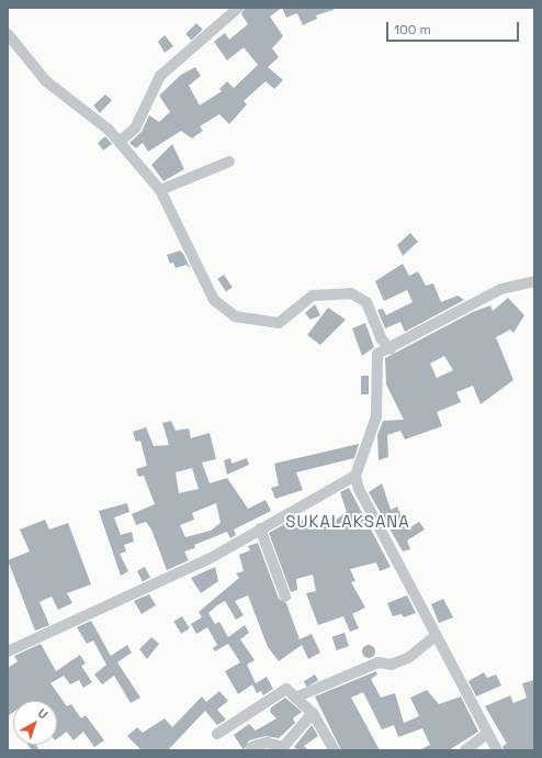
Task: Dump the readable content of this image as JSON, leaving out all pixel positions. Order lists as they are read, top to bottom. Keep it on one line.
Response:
{"districts":["SUKALAKSANA"],"scale_bar":"100 m","north":"top right"}
